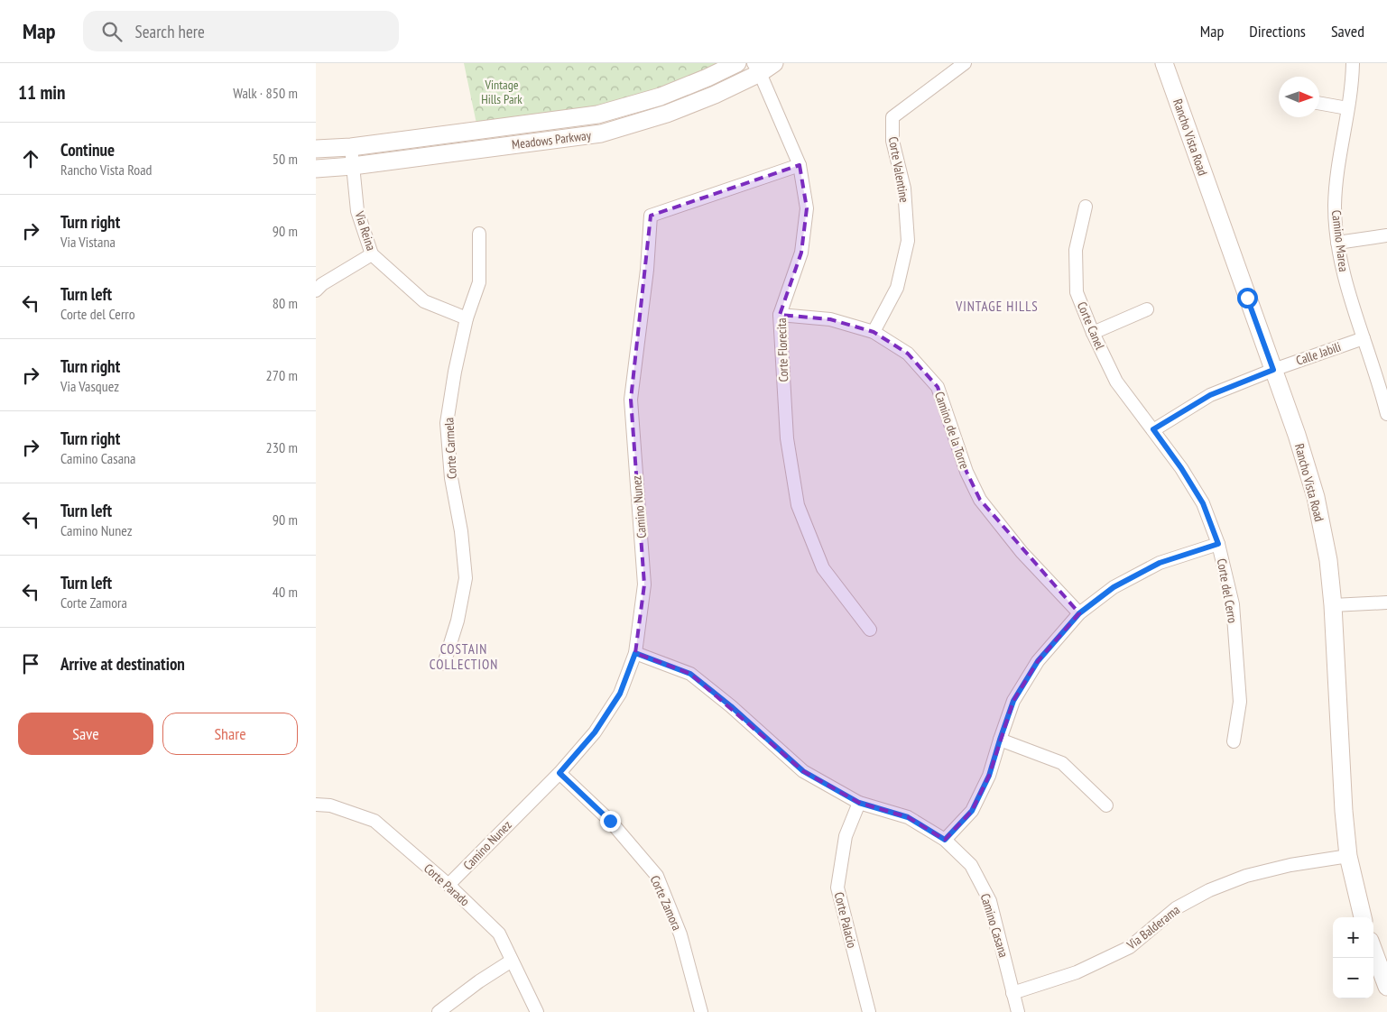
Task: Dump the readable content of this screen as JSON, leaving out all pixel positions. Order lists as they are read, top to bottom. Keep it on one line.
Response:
{"streets":{"main road":["Rancho Vista Road","Meadows Parkway"],"street":["Corte Valentine","Via Reina","Camino Marea","Corte Canel","Corte Florecita","Calle Jabili","Camino de la Torre","Corte Carmela","Camino Nunez","Corte del Cerro","Corte Parado","Corte Zamora","Corte Palacio","Camino Casana","Via Balderama"]},"crossings":[["Rancho Vista Road","Calle Jabili"],["Rancho Vista Road","Via Balderama"],["Meadows Parkway","Via Reina"],["Meadows Parkway","Corte Florecita"],["Corte Valentine","Camino de la Torre"],["Via Reina","Corte Carmela"],["Camino Marea","Calle Jabili"],["Corte Canel","Calle Jabili"],["Corte Canel","Corte del Cerro"],["Corte Florecita","Camino de la Torre"],["Corte Florecita","Camino Nunez"],["Calle Jabili","Corte del Cerro"],["Camino Nunez","Corte Parado"],["Camino Nunez","Corte Zamora"],["Camino Nunez","Camino Casana"],["Corte Palacio","Camino Casana"],["Camino Casana","Via Balderama"]],"districts":["VINTAGE HILLS","COSTAIN COLLECTION"],"parks":["Vintage Hills Park"],"north":"right","page":{"header":"Map","search":"Search here","nav":["Map","Directions","Saved"],"heading":["11 min","Walk · 850 m"],"list":[["Continue","Rancho Vista Road","50 m"],["Turn right","Via Vistana","90 m"],["Turn left","Corte del Cerro","80 m"],["Turn right","Via Vasquez","270 m"],["Turn right","Camino Casana","230 m"],["Turn left","Camino Nunez","90 m"],["Turn left","Corte Zamora","40 m"],"Arrive at destination"],"buttons":["Save","Share"],"map_buttons":["+","−"]}}
